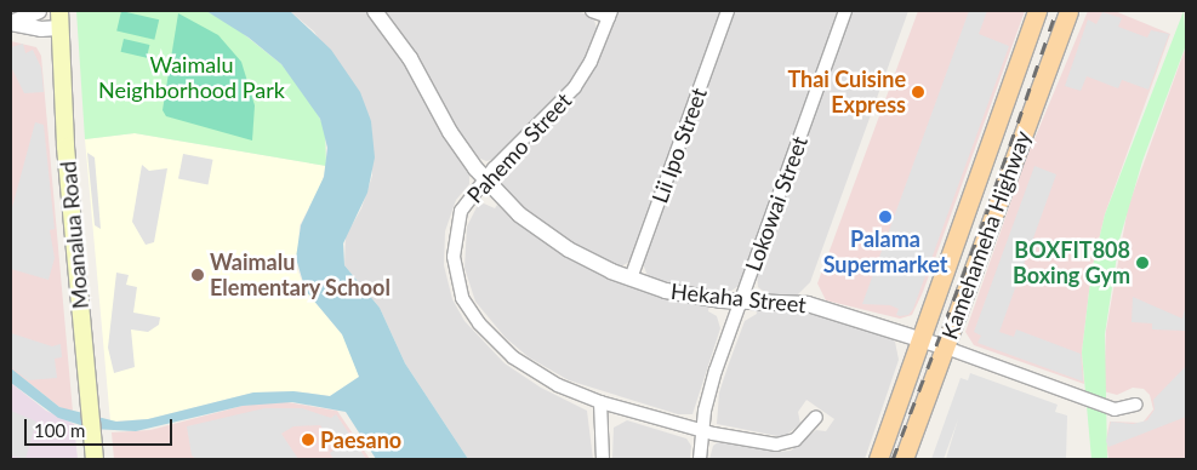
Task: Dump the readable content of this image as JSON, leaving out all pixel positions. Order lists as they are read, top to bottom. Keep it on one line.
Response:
{"streets":{"main road":["Moanalua Road","Kamehameha Highway"],"street":["Lii Ipo Street","Pahemo Street","Lokowai Street","Hekaha Street"]},"crossings":[["Lii Ipo Street","Hekaha Street"],["Pahemo Street","Lokowai Street"],["Pahemo Street","Hekaha Street"],["Lokowai Street","Hekaha Street"],["Kamehameha Highway","Hekaha Street"]],"parks":["Waimalu Neighborhood Park"],"places":["Thai Cuisine Express","Palama Supermarket","BOXFIT808 Boxing Gym","Waimalu Elementary School","Paesano"],"scale_bar":"100 m"}
